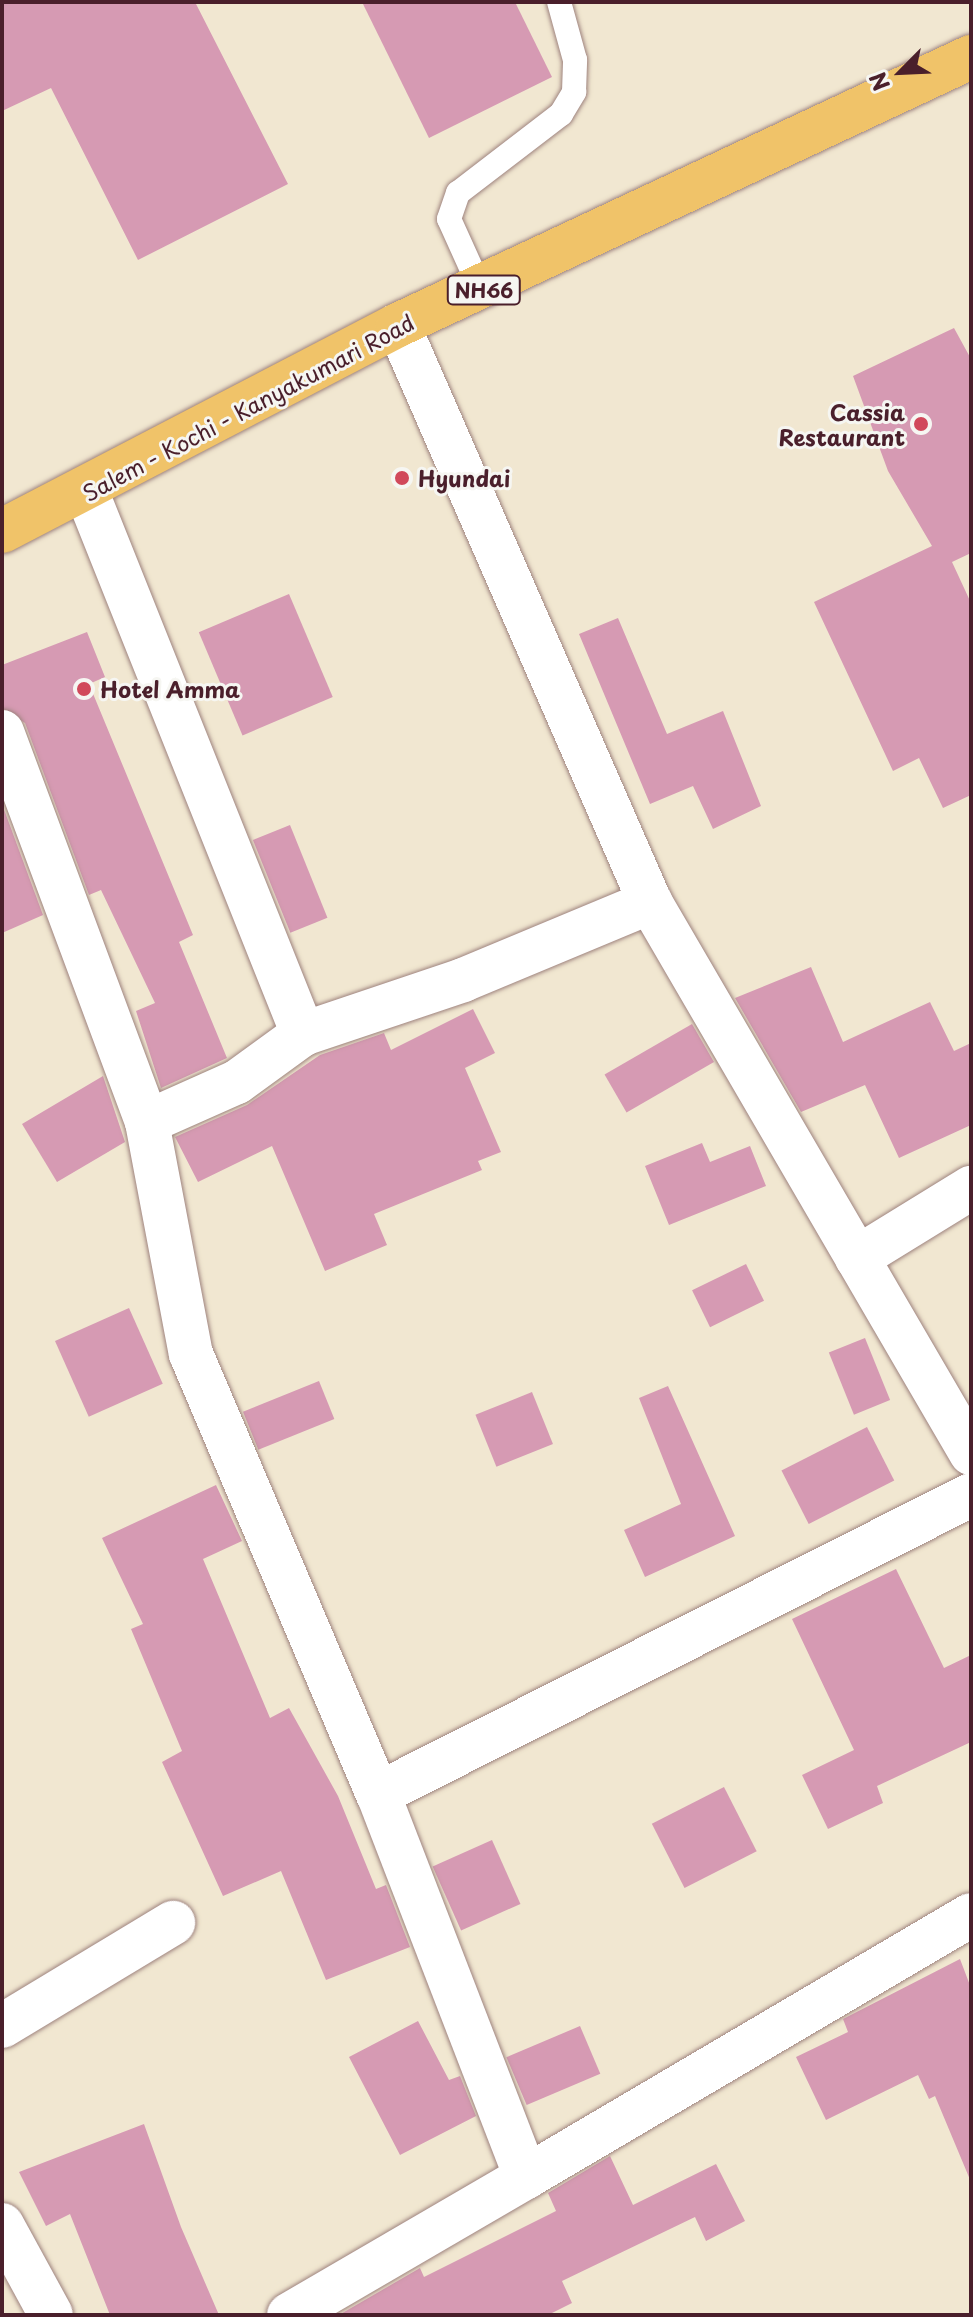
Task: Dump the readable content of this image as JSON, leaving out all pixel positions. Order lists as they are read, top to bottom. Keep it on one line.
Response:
{"streets":{"highway":["NH66","Salem - Kochi - Kanyakumari Road"]},"places":["Cassia Restaurant","Hyundai","Hotel Amma"],"north":"bottom left"}
